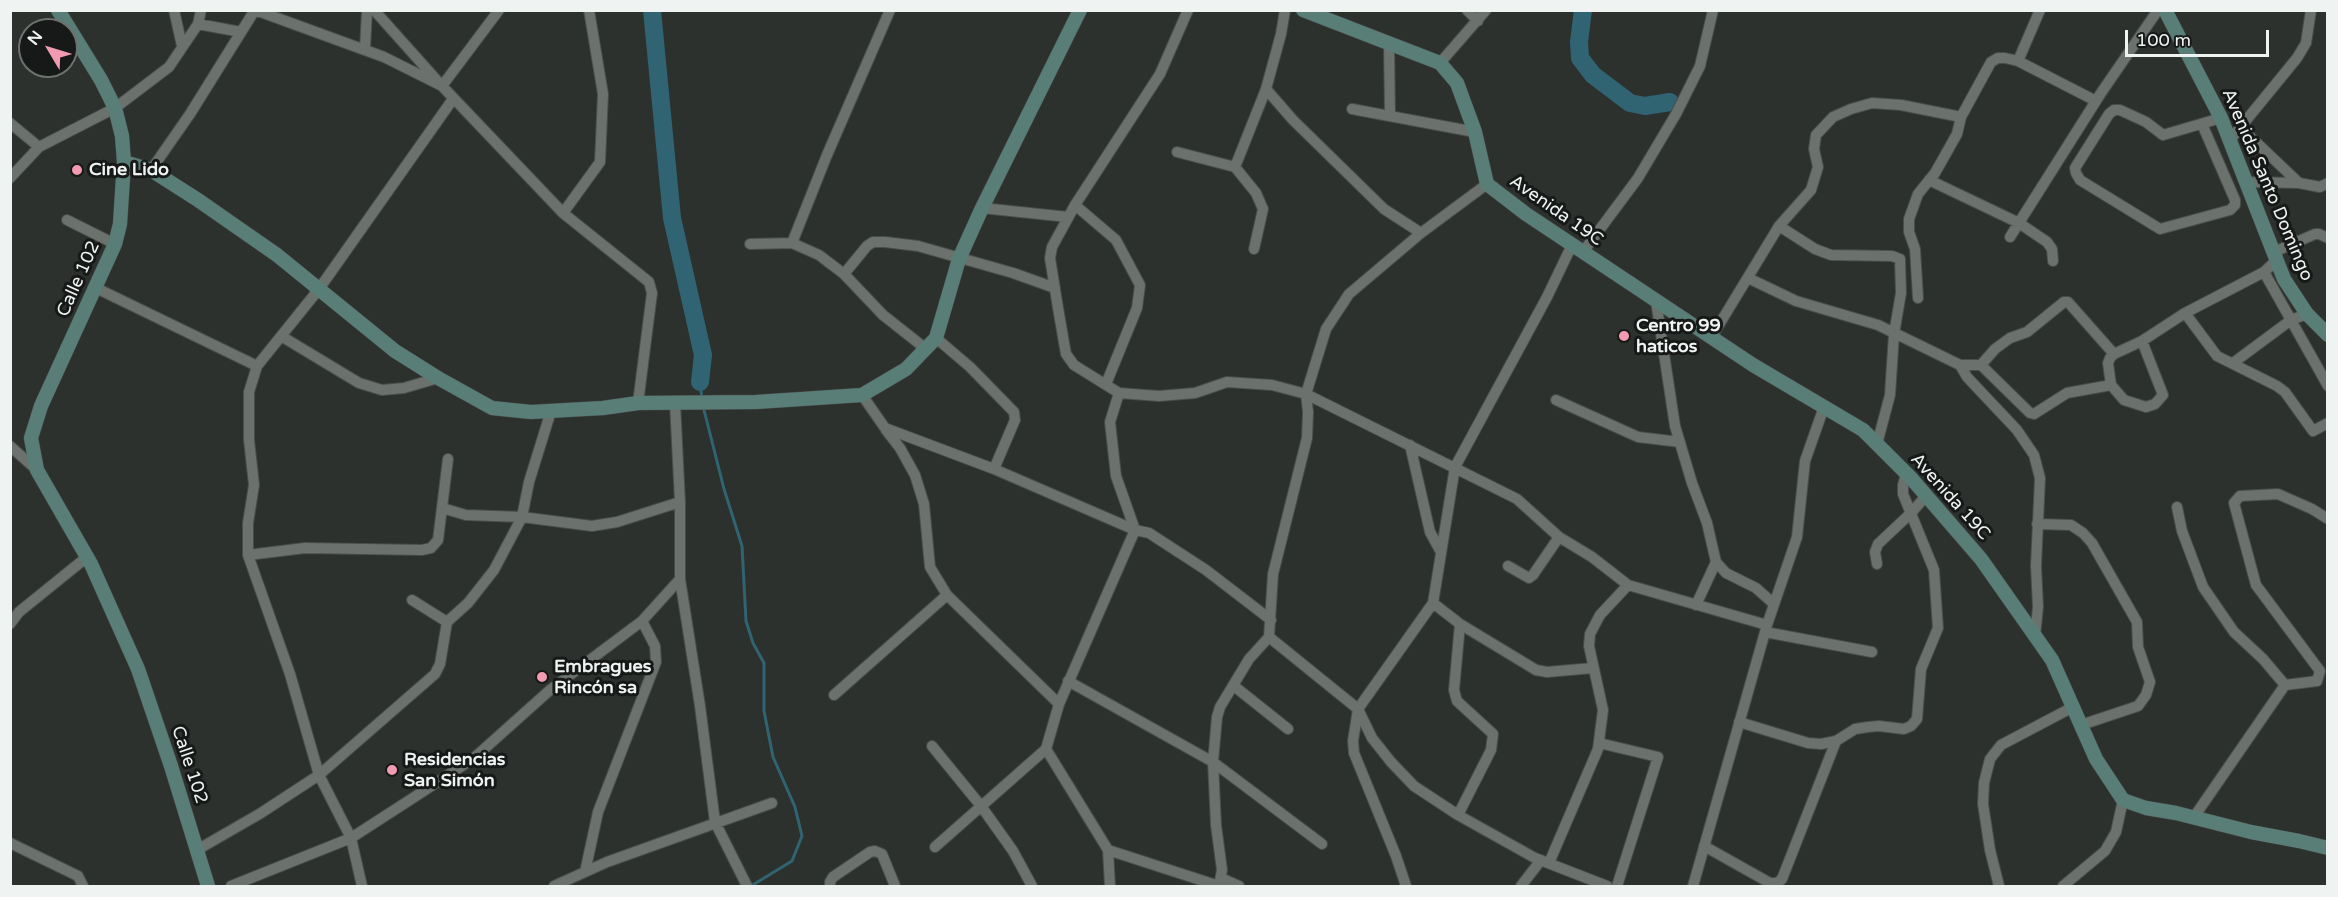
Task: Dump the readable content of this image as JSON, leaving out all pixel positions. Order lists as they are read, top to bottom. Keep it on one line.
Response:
{"streets":{"street":["Avenida Santo Domingo","Avenida 19C","Calle 102"]},"places":["Cine Lido","Centro 99 haticos","Embragues Rincón sa","Residencias San Simón"],"scale_bar":"100 m","north":"top left"}
